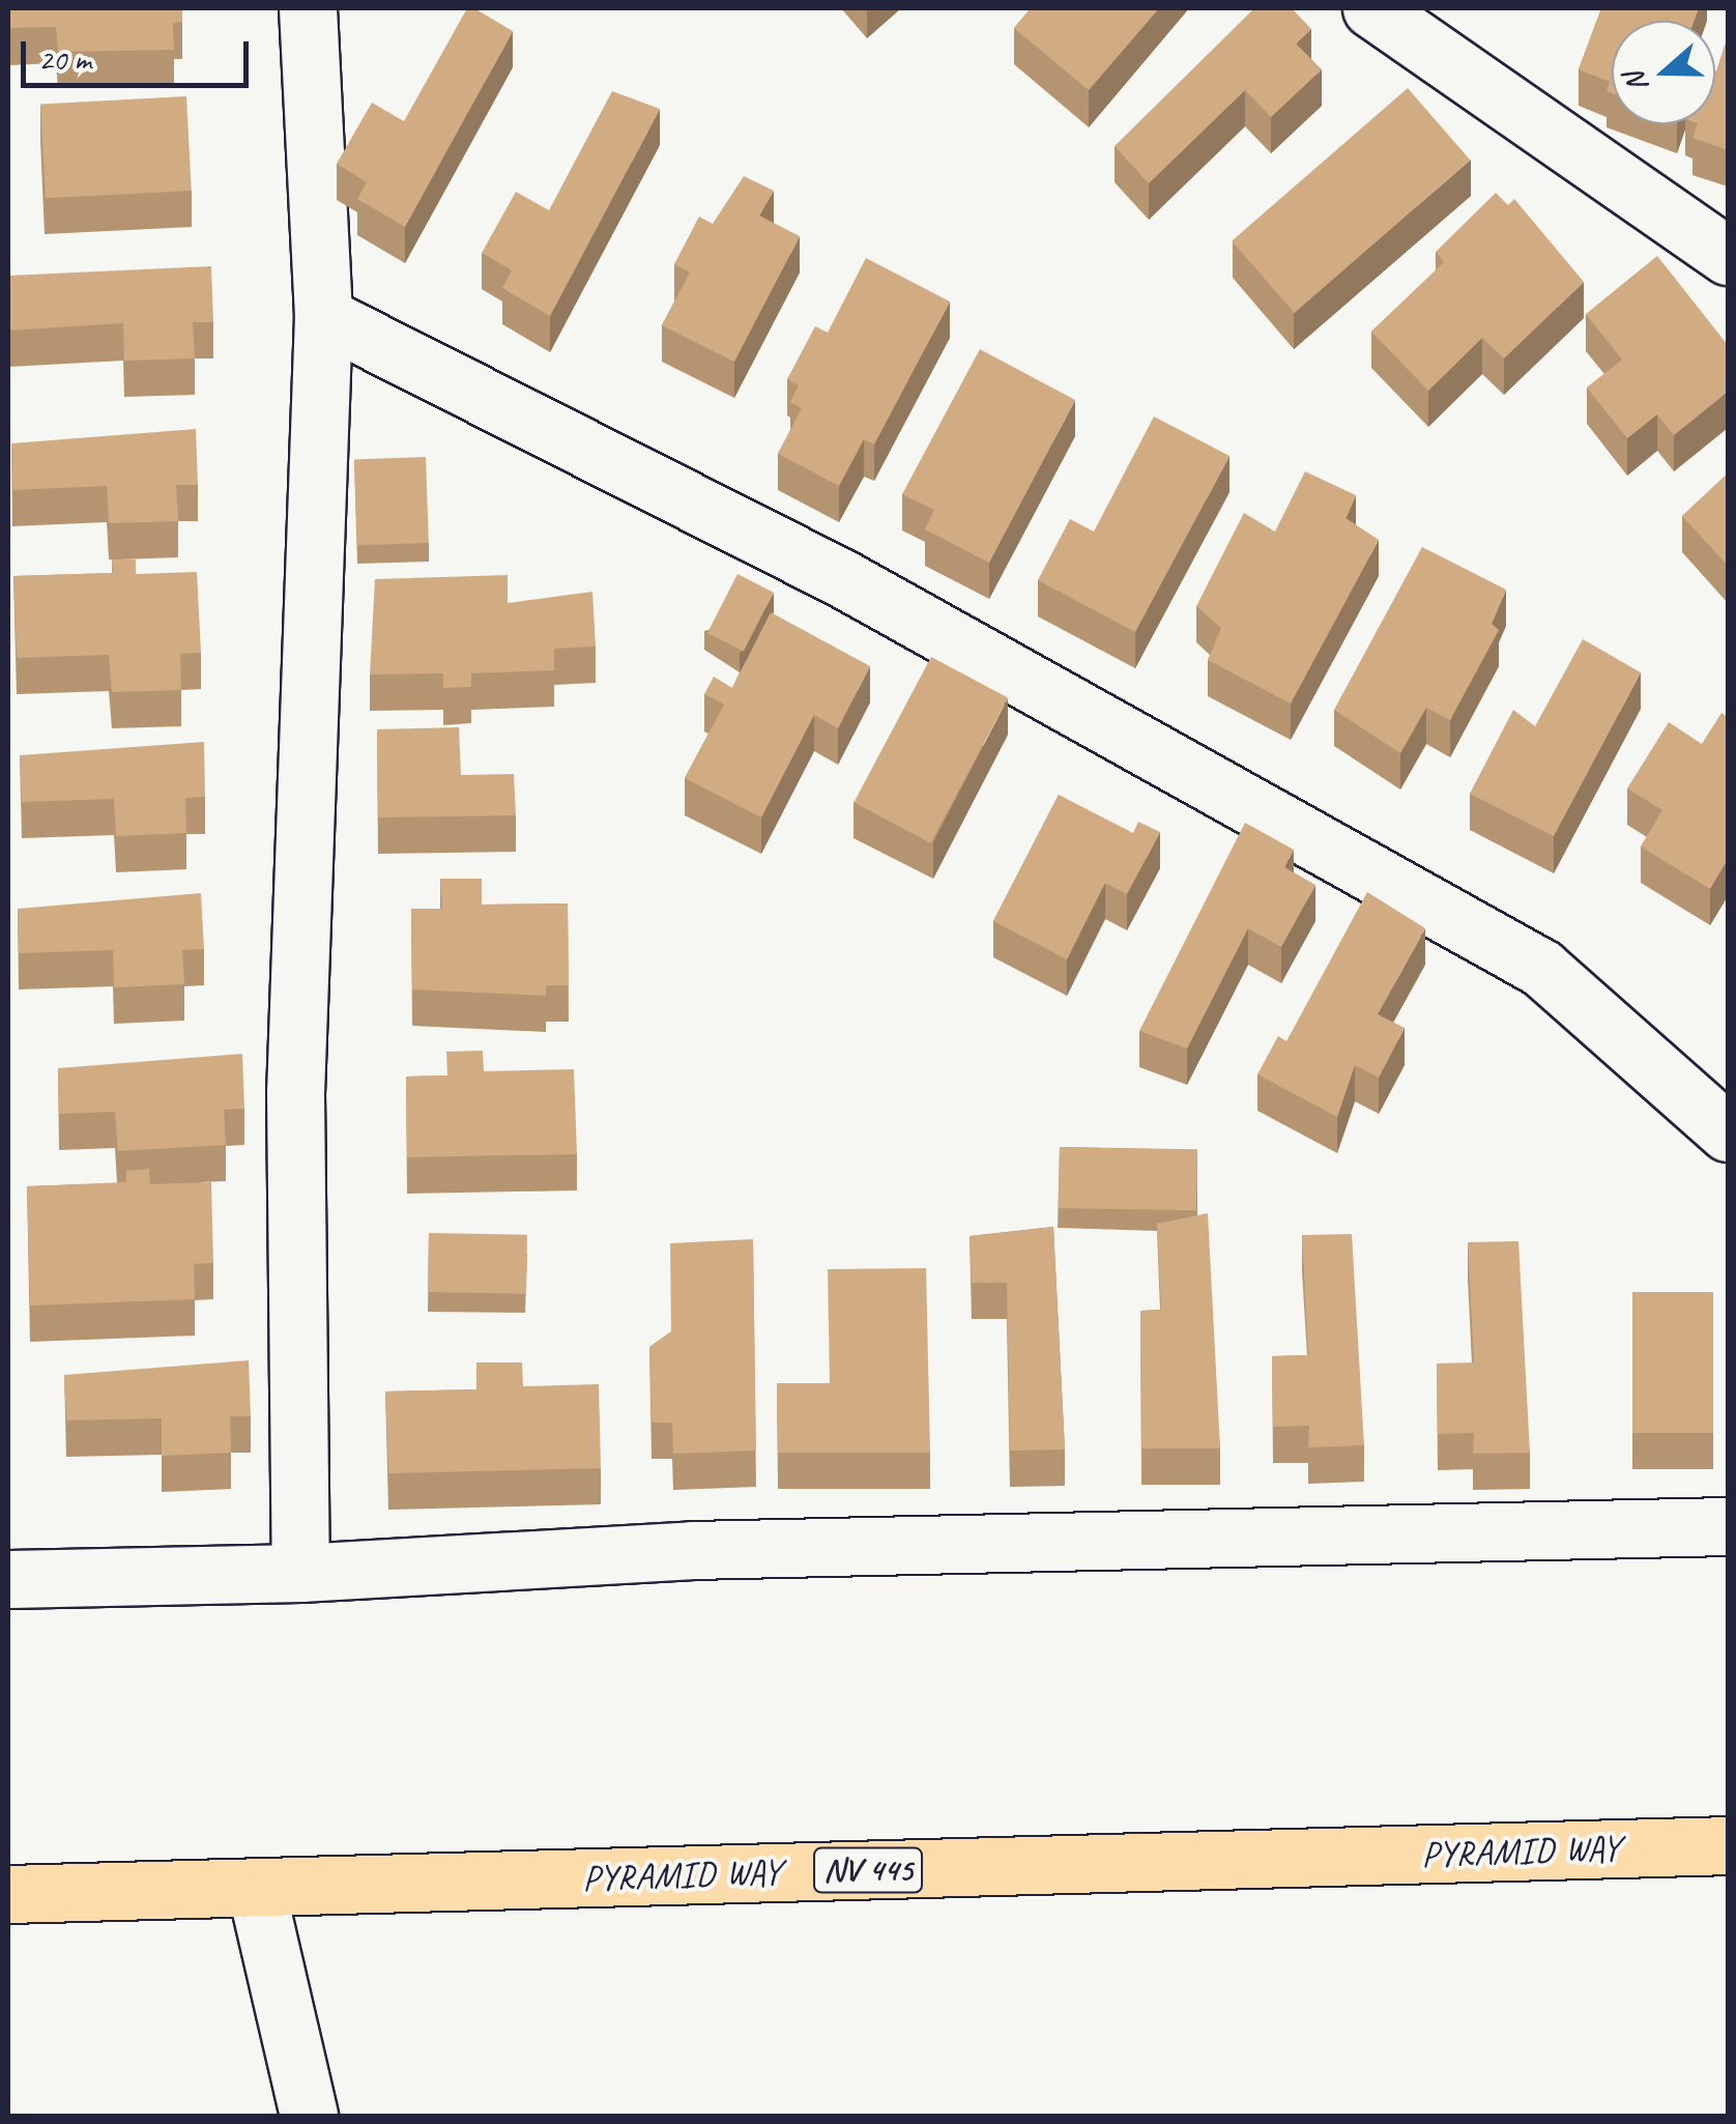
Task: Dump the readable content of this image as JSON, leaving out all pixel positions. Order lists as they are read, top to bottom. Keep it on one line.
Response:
{"streets":{"main road":["PYRAMID WAY","NV 445"]},"scale_bar":"20 m","north":"left"}
